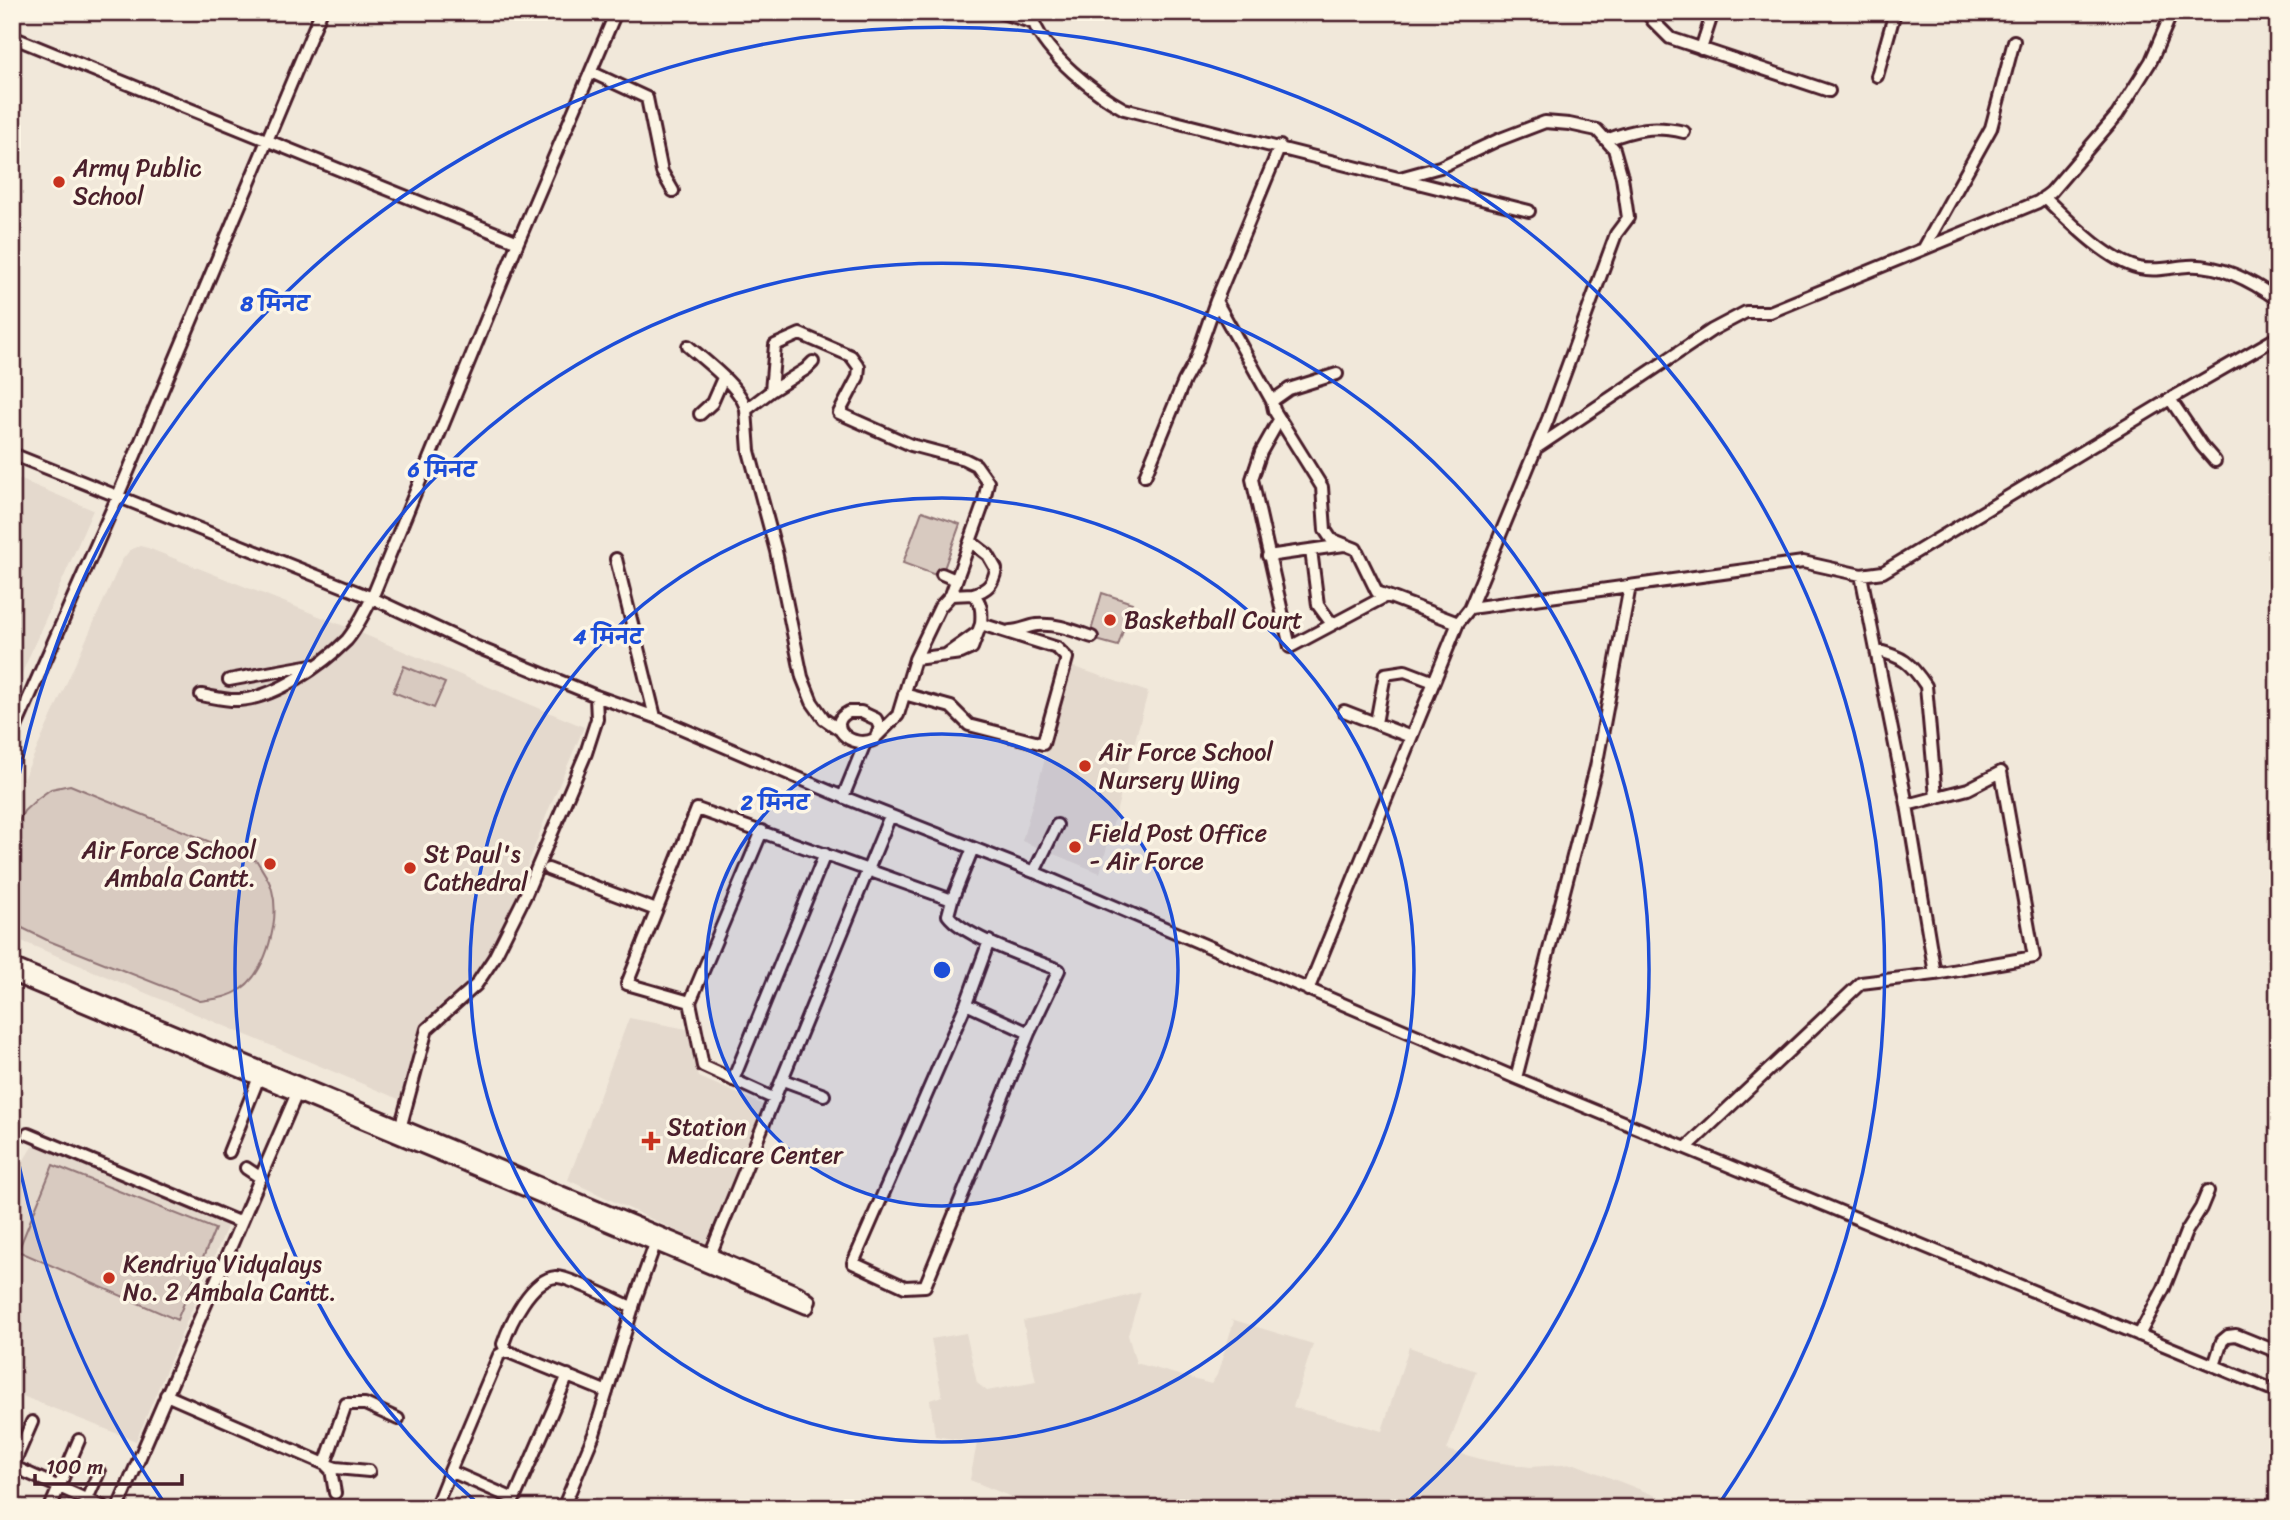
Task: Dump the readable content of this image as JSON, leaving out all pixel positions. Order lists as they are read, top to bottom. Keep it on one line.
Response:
{"places":{"other":["Army Public School","Basketball Court","Air Force School Nursery Wing","Field Post Office - Air Force","Air Force School Ambala Cantt.","St Paul's Cathedral","Kendriya Vidyalays No. 2 Ambala Cantt."],"health":["Station Medicare Center"]},"scale_bar":"100 m","rings":["8 मिनट","6 मिनट","4 मिनट","2 मिनट"]}
